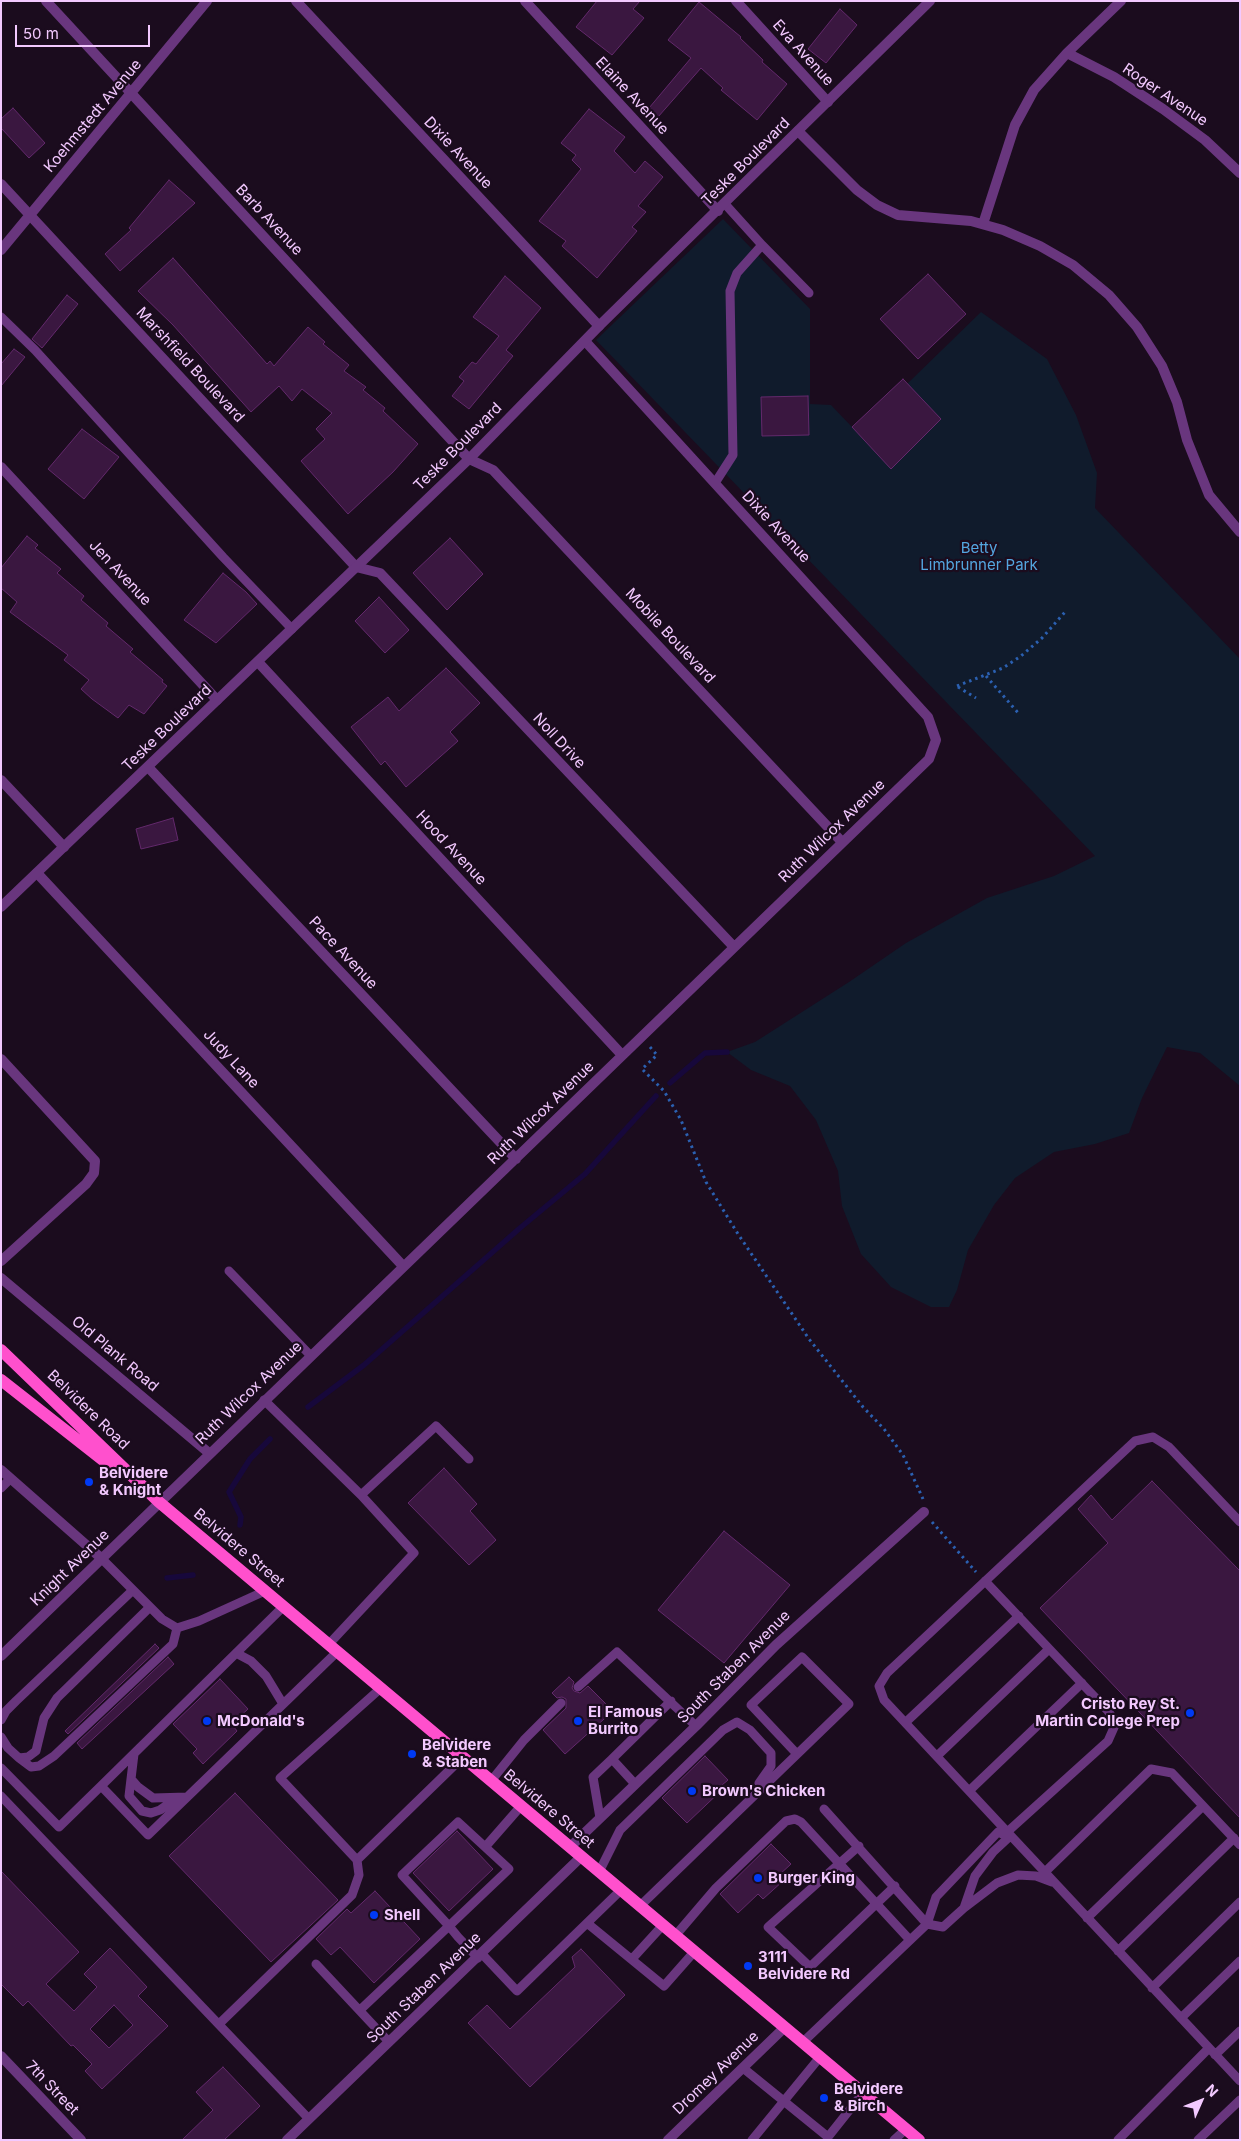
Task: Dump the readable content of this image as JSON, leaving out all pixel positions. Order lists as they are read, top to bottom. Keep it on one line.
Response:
{"streets":{"main road":["Belvidere Road","Belvidere Street"],"street":["Eva Avenue","Roger Avenue","Elaine Avenue","Koehmstedt Avenue","Dixie Avenue","Teske Boulevard","Barb Avenue","Marshfield Boulevard","Jen Avenue","Mobile Boulevard","Noll Drive","Ruth Wilcox Avenue","Hood Avenue","Pace Avenue","Judy Lane","Old Plank Road","Knight Avenue","South Staben Avenue","Dromey Avenue","7th Street"]},"crossings":[["Eva Avenue","Teske Boulevard"],["Elaine Avenue","Teske Boulevard"],["Koehmstedt Avenue","Barb Avenue"],["Koehmstedt Avenue","Marshfield Boulevard"],["Dixie Avenue","Teske Boulevard"],["Dixie Avenue","Ruth Wilcox Avenue"],["Teske Boulevard","Barb Avenue"],["Teske Boulevard","Marshfield Boulevard"],["Teske Boulevard","Jen Avenue"],["Teske Boulevard","Mobile Boulevard"],["Teske Boulevard","Noll Drive"],["Teske Boulevard","Hood Avenue"],["Teske Boulevard","Pace Avenue"],["Teske Boulevard","Judy Lane"],["Barb Avenue","Mobile Boulevard"],["Marshfield Boulevard","Noll Drive"],["Mobile Boulevard","Ruth Wilcox Avenue"],["Noll Drive","Ruth Wilcox Avenue"],["Ruth Wilcox Avenue","Hood Avenue"],["Ruth Wilcox Avenue","Pace Avenue"],["Ruth Wilcox Avenue","Judy Lane"],["Ruth Wilcox Avenue","Old Plank Road"],["Ruth Wilcox Avenue","Belvidere Road"],["Ruth Wilcox Avenue","Belvidere Street"],["Ruth Wilcox Avenue","Knight Avenue"],["Belvidere Road","Belvidere Street"],["Belvidere Road","Knight Avenue"],["Belvidere Street","Knight Avenue"],["Belvidere Street","South Staben Avenue"],["Belvidere Street","Dromey Avenue"]],"parks":["Betty Limbrunner Park"],"places":["Belvidere & Knight","Cristo Rey St. Martin College Prep","McDonald's","El Famous Burrito","Belvidere & Staben","Brown's Chicken","Burger King","Shell","3111 Belvidere Rd","Belvidere & Birch"],"scale_bar":"50 m","north":"top right"}
